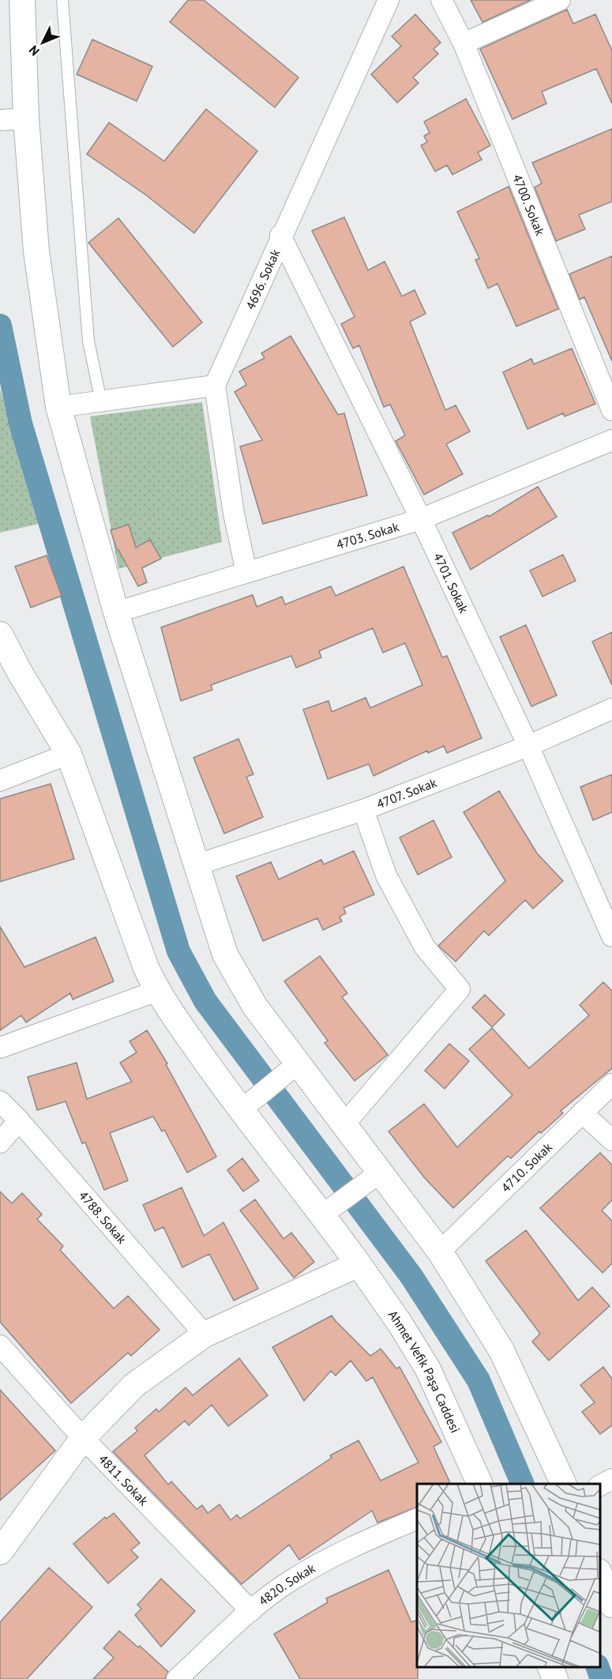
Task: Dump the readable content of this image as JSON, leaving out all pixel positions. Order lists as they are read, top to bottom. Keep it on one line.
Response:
{"streets":{"street":["4700. Sokak","4696. Sokak","4703. Sokak","4701. Sokak","4707. Sokak","4710. Sokak","4788. Sokak","Ahmet Vefik Paşa Caddesi","4811. Sokak","4820. Sokak"]},"crossings":[["4696. Sokak","4701. Sokak"],["4703. Sokak","4701. Sokak"],["4701. Sokak","4707. Sokak"],["4811. Sokak","4820. Sokak"]],"north":"bottom left"}
